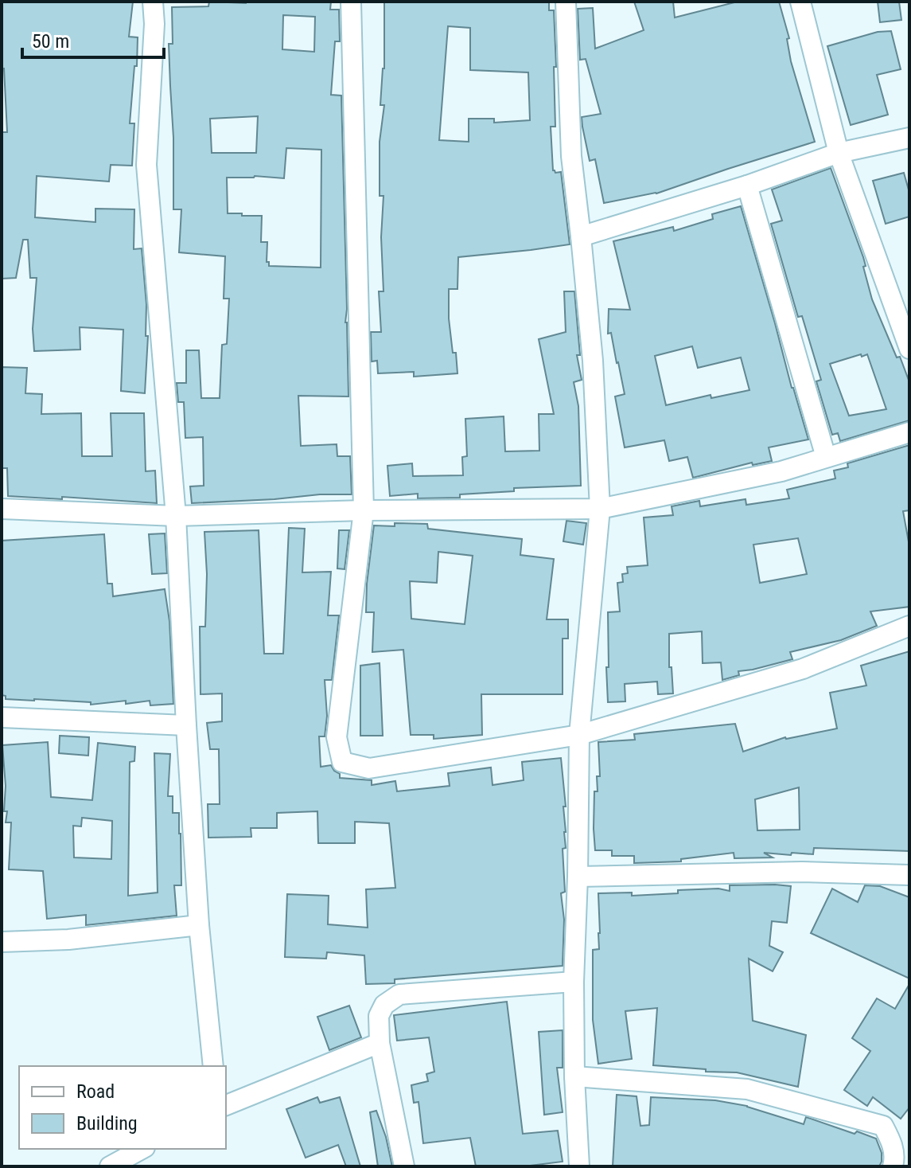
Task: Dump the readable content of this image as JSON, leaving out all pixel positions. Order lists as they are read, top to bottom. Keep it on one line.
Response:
{"legend":["Road","Building"],"scale_bar":"50 m"}
